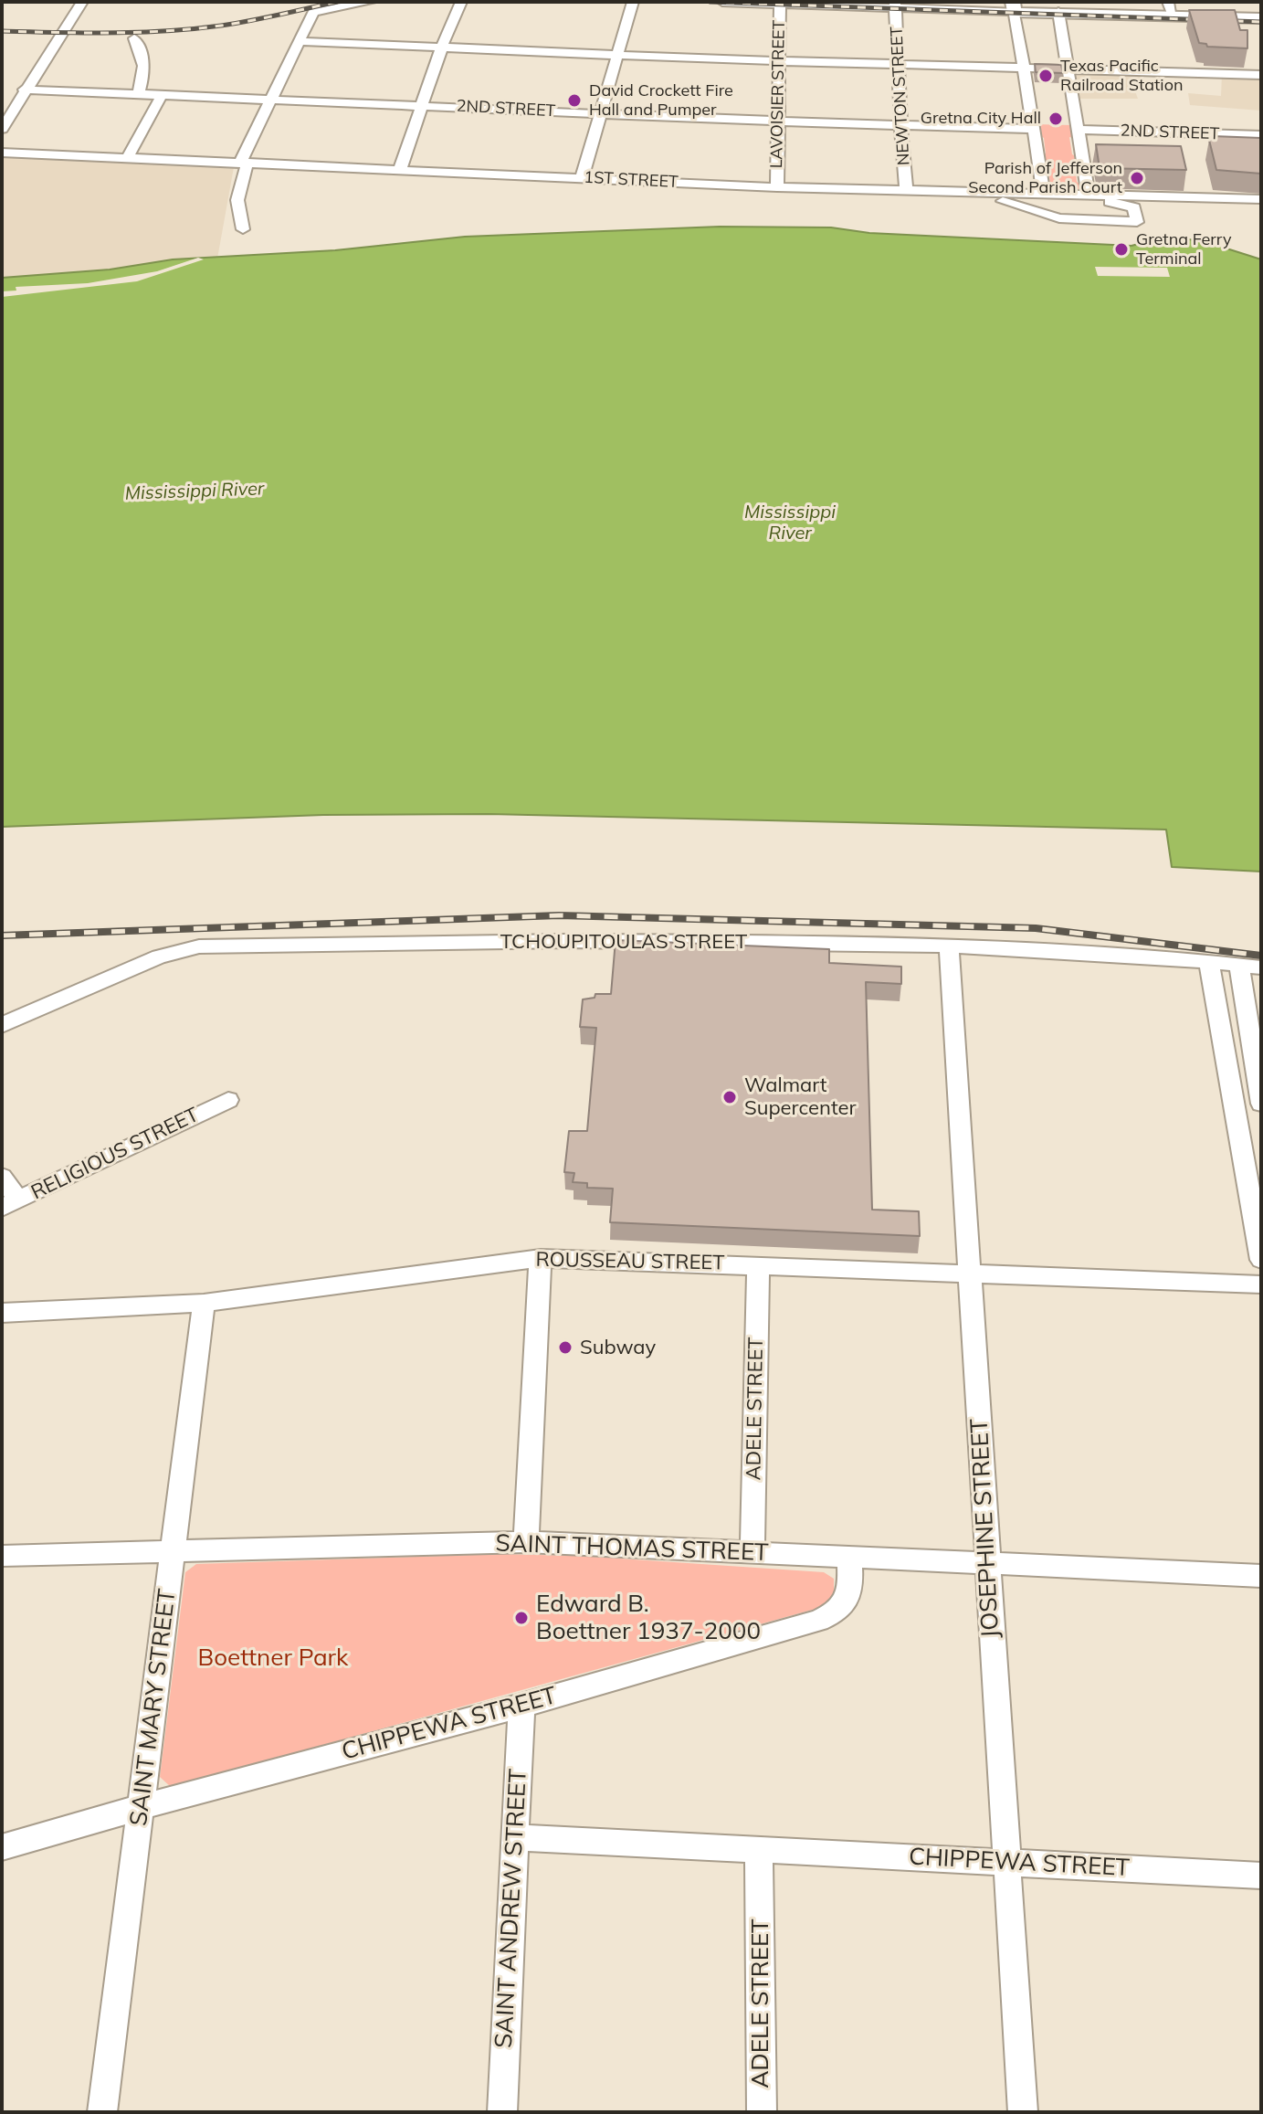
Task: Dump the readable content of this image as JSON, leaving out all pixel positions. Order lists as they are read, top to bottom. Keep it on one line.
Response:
{"streets":{"street":["LAVOISIER STREET","NEWTON STREET","2ND STREET","1ST STREET","TCHOUPITOULAS STREET","RELIGIOUS STREET","ROUSSEAU STREET","ADELE STREET","JOSEPHINE STREET","SAINT THOMAS STREET","SAINT MARY STREET","CHIPPEWA STREET","SAINT ANDREW STREET"]},"crossings":[["LAVOISIER STREET","2ND STREET"],["LAVOISIER STREET","1ST STREET"],["NEWTON STREET","2ND STREET"],["NEWTON STREET","1ST STREET"],["TCHOUPITOULAS STREET","JOSEPHINE STREET"],["ROUSSEAU STREET","ADELE STREET"],["ROUSSEAU STREET","JOSEPHINE STREET"],["ROUSSEAU STREET","SAINT MARY STREET"],["ADELE STREET","SAINT THOMAS STREET"],["ADELE STREET","CHIPPEWA STREET"],["JOSEPHINE STREET","SAINT THOMAS STREET"],["JOSEPHINE STREET","CHIPPEWA STREET"],["SAINT THOMAS STREET","SAINT MARY STREET"],["SAINT THOMAS STREET","CHIPPEWA STREET"],["SAINT MARY STREET","CHIPPEWA STREET"],["CHIPPEWA STREET","SAINT ANDREW STREET"]],"water":["Mississippi River"],"parks":["Boettner Park"],"places":["Texas Pacific Railroad Station","David Crockett Fire Hall and Pumper","Gretna City Hall","Parish of Jefferson Second Parish Court","Gretna Ferry Terminal","Walmart Supercenter","Subway","Edward B. Boettner 1937-2000"]}
